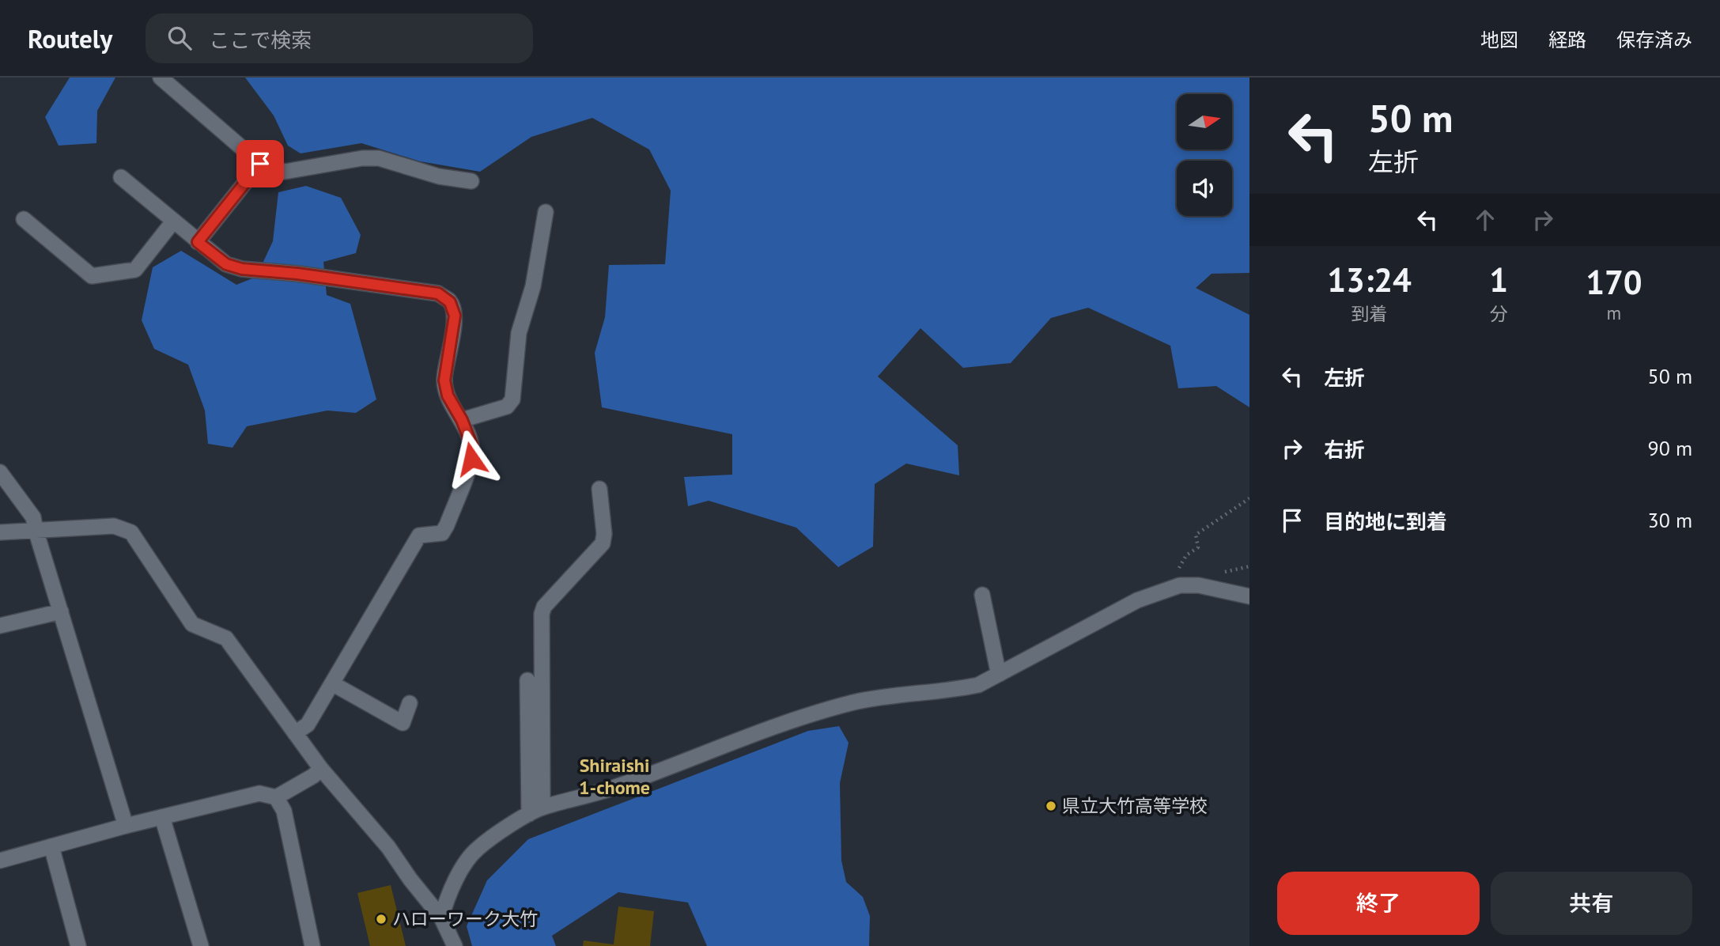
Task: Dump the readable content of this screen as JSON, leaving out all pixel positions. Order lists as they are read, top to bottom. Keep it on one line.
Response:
{"districts":["Shiraishi 1-chome"],"places":["県立大竹高等学校","ハローワーク大竹"],"north":"right","page":{"header":"Routely","search":"ここで検索","nav":["地図","経路","保存済み"],"turn":["50 m","左折"],"eta":["13:24","到着","1","分","170","m"],"list":[{"name":"左折","value":"50 m"},{"name":"右折","value":"90 m"},{"name":"目的地に到着","value":"30 m"}],"buttons":["終了","共有"]}}
